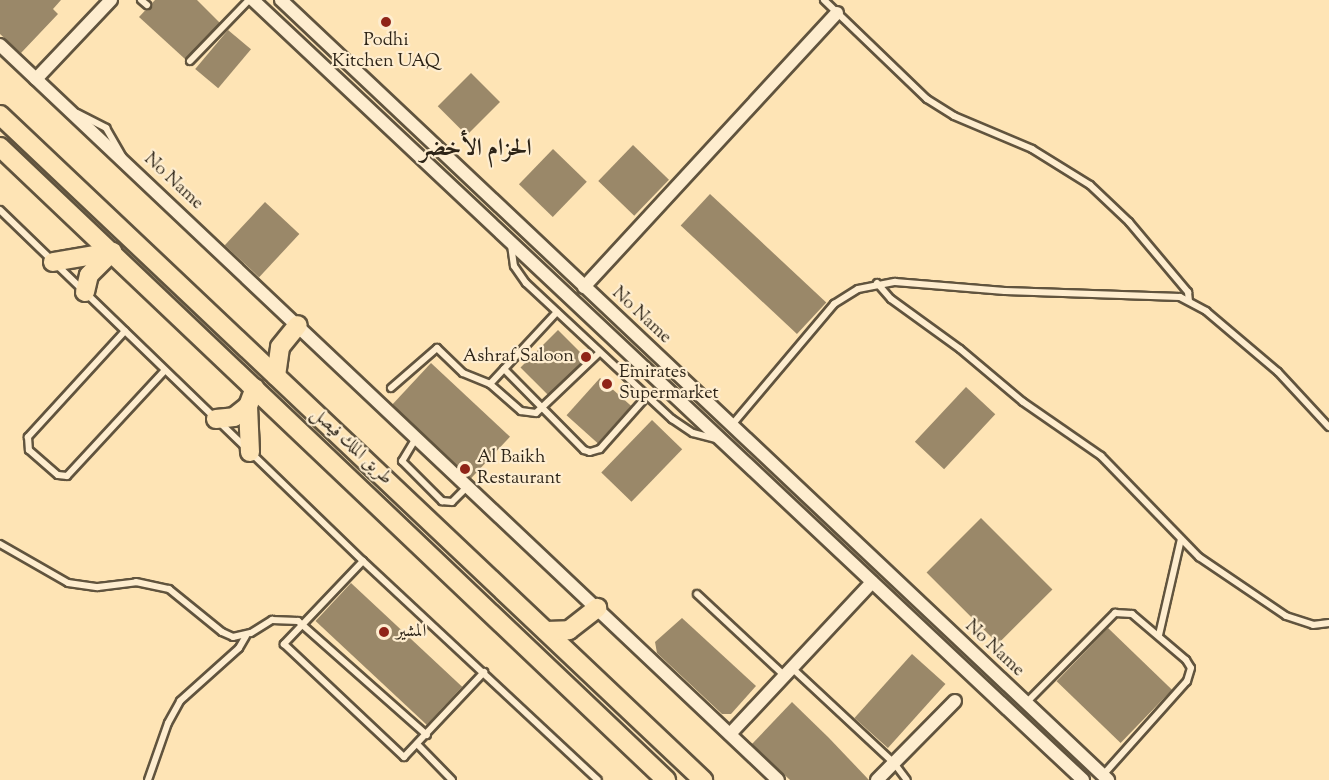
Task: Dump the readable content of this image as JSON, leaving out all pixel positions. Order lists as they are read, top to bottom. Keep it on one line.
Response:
{"streets":{"main road":["طريق الملك فيصل"],"street":["No Name"]},"districts":["الحزام الأخضر"],"places":["Podhi Kitchen UAQ","Ashraf Saloon","Emirates Supermarket","Al Baikh Restaurant","المشير"]}
